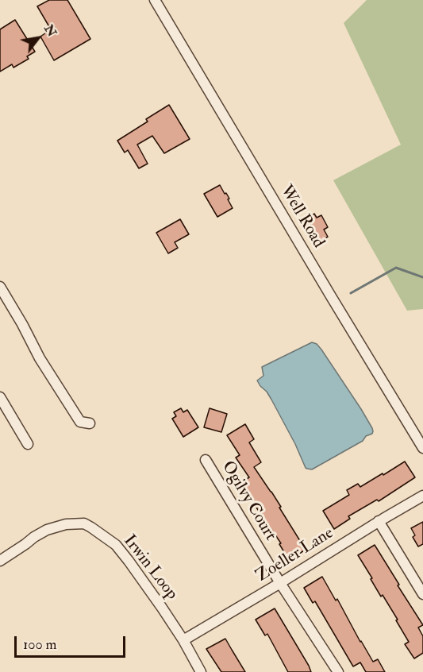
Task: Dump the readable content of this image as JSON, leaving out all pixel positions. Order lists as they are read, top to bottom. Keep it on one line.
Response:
{"streets":{"street":["Well Road","Ogilvy Court","Zoeller Lane","Irwin Loop"]},"crossings":[["Ogilvy Court","Zoeller Lane"],["Zoeller Lane","Irwin Loop"]],"scale_bar":"100 m","north":"top right"}
